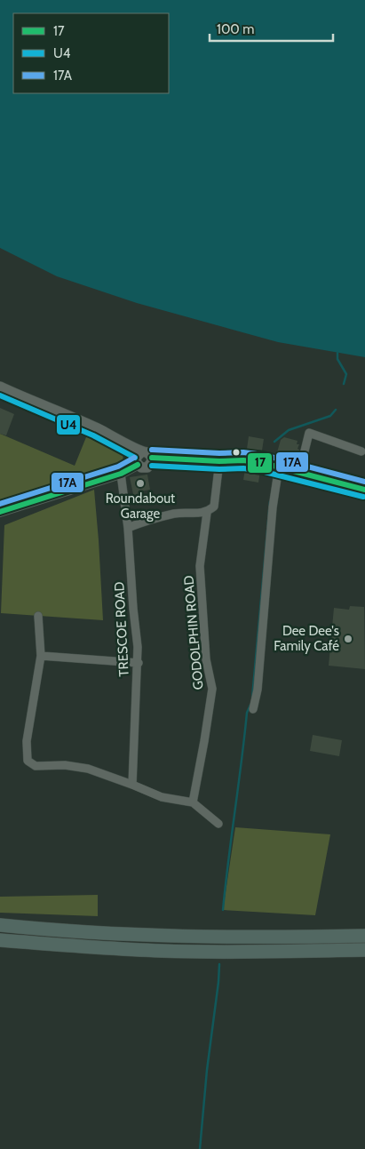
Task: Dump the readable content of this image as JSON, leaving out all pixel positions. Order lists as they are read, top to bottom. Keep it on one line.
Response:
{"streets":{"street":["TRESCOE ROAD","GODOLPHIN ROAD"]},"places":["Roundabout Garage","Dee Dee's Family Café"],"lines":["transit line U4","transit line 17A","transit line 17"],"legend":["17","U4","17A"],"scale_bar":"100 m"}
